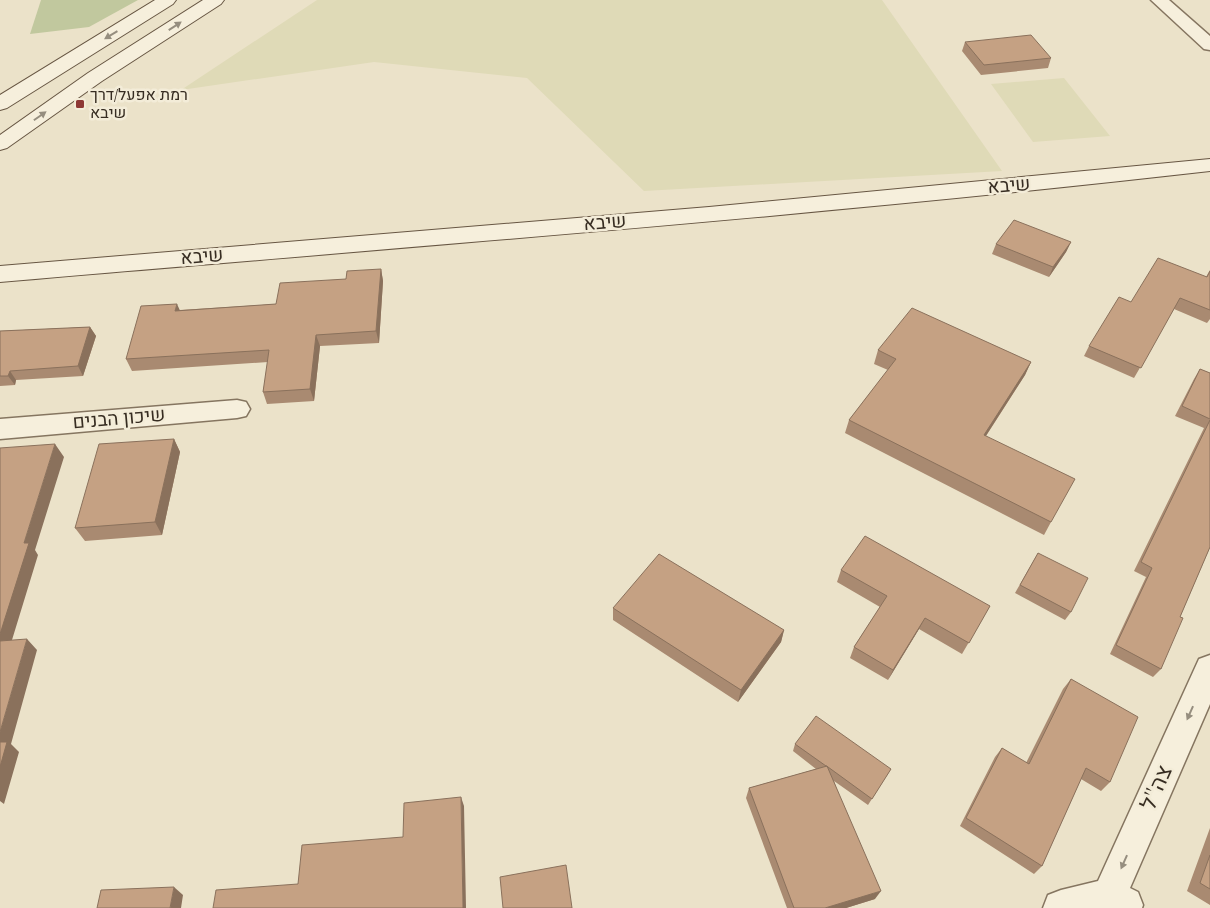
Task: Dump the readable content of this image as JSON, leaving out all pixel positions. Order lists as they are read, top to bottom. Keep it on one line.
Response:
{"streets":{"street":["שיבא","שיכון הבנים","צה\"ל"]},"one_way":["צה\"ל"],"places":{"transit":["רמת אפעל/דרך שיבא"]}}
